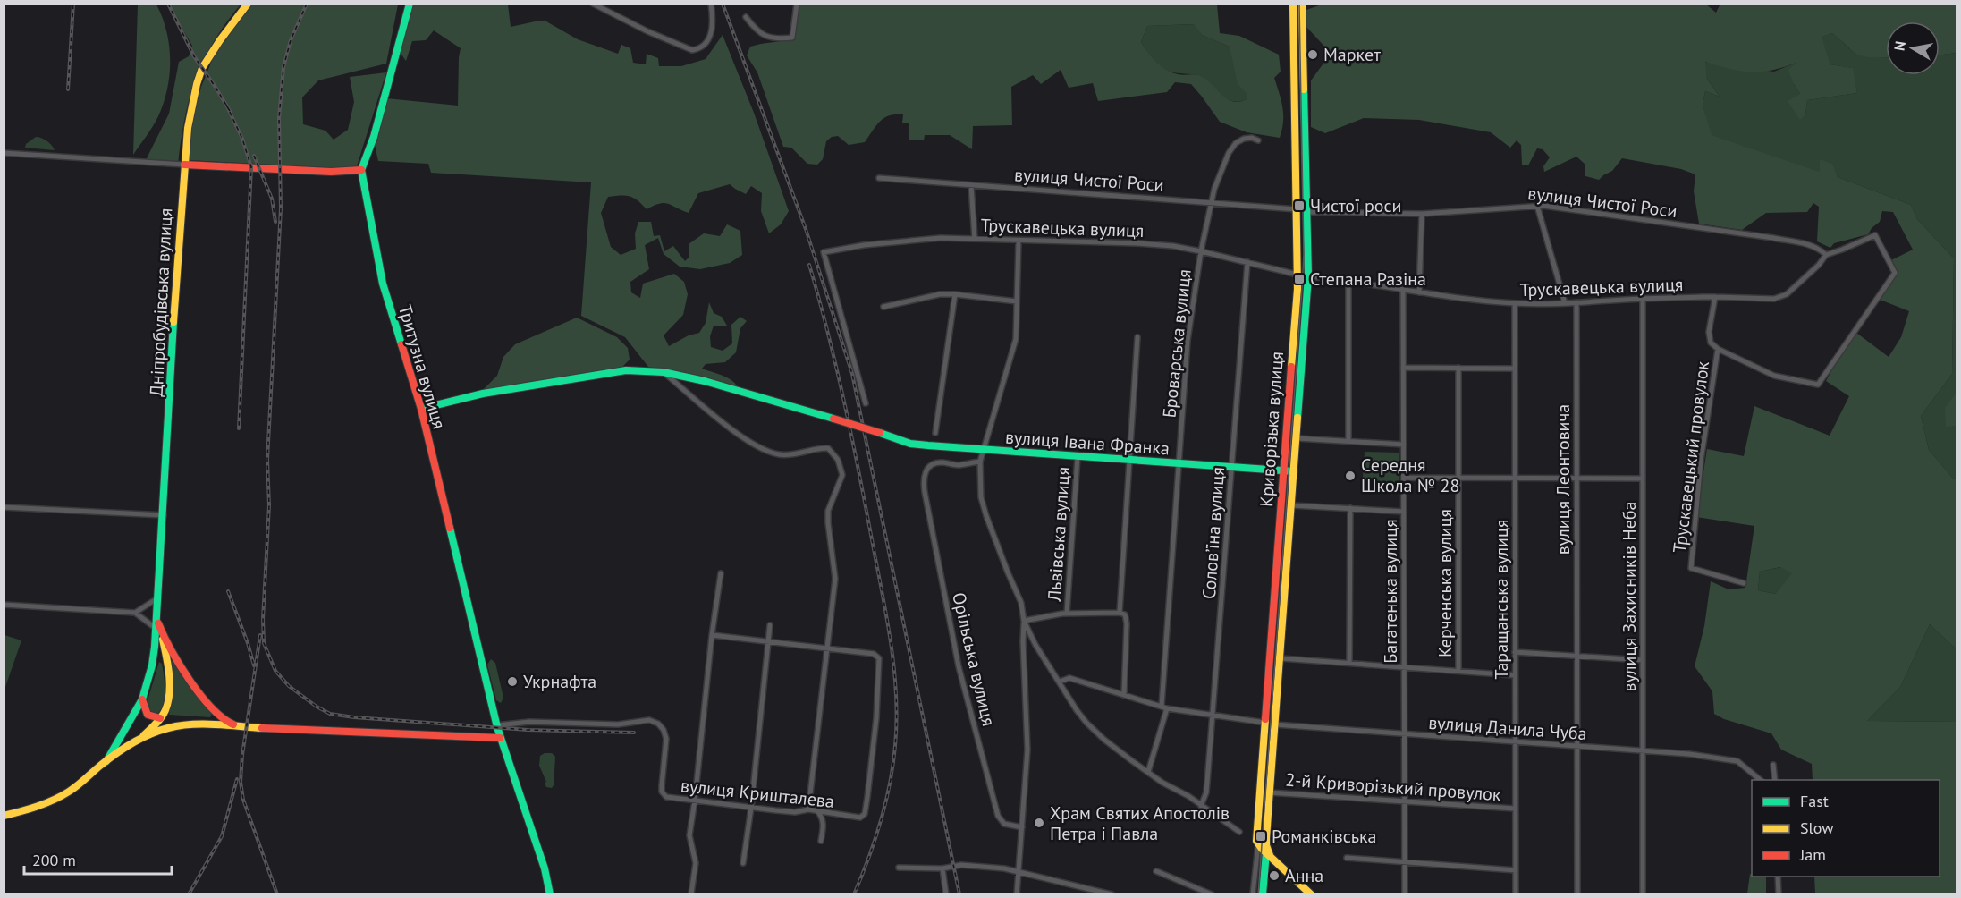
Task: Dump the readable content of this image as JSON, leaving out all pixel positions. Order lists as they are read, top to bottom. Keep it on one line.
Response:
{"streets":{"main road":["Дніпробудівська вулиця","Тритузна вулиця","Криворізька вулиця","вулиця Івана Франка"],"street":["вулиця Чистої Роси","Трускавецька вулиця","Броварська вулиця","Трускавецький провулок","вулиця Леонтовича","Соловʼїна вулиця","Львівська вулиця","Керченська вулиця","Багатенька вулиця","вулиця Захисників Неба","Таращанська вулиця","Орільська вулиця","вулиця Данила Чуба","2-й Криворізький провулок","вулиця Кришталева"]},"crossings":[["вулиця Чистої Роси","Трускавецька вулиця"],["вулиця Чистої Роси","Броварська вулиця"],["вулиця Чистої Роси","Криворізька вулиця"],["Трускавецька вулиця","Броварська вулиця"],["Трускавецька вулиця","Криворізька вулиця"],["Трускавецька вулиця","Трускавецький провулок"],["Трускавецька вулиця","вулиця Леонтовича"],["Трускавецька вулиця","Соловʼїна вулиця"],["Трускавецька вулиця","Багатенька вулиця"],["Трускавецька вулиця","вулиця Захисників Неба"],["Трускавецька вулиця","Таращанська вулиця"],["Броварська вулиця","вулиця Івана Франка"],["Тритузна вулиця","вулиця Івана Франка"],["Тритузна вулиця","вулиця Кришталева"],["Криворізька вулиця","вулиця Івана Франка"],["Криворізька вулиця","вулиця Данила Чуба"],["Криворізька вулиця","2-й Криворізький провулок"],["вулиця Івана Франка","Соловʼїна вулиця"],["вулиця Івана Франка","Львівська вулиця"],["вулиця Леонтовича","вулиця Данила Чуба"],["Багатенька вулиця","вулиця Данила Чуба"],["Багатенька вулиця","2-й Криворізький провулок"],["вулиця Захисників Неба","вулиця Данила Чуба"],["Таращанська вулиця","вулиця Данила Чуба"],["Таращанська вулиця","2-й Криворізький провулок"]],"places":{"other":["Маркет","Середня Школа № 28","Укрнафта","Храм Святих Апостолів Петра і Павла","Анна"],"transit":["Чистої роси","Степана Разіна","Романківська"]},"legend":["Fast","Slow","Jam"],"scale_bar":"200 m","north":"left"}
